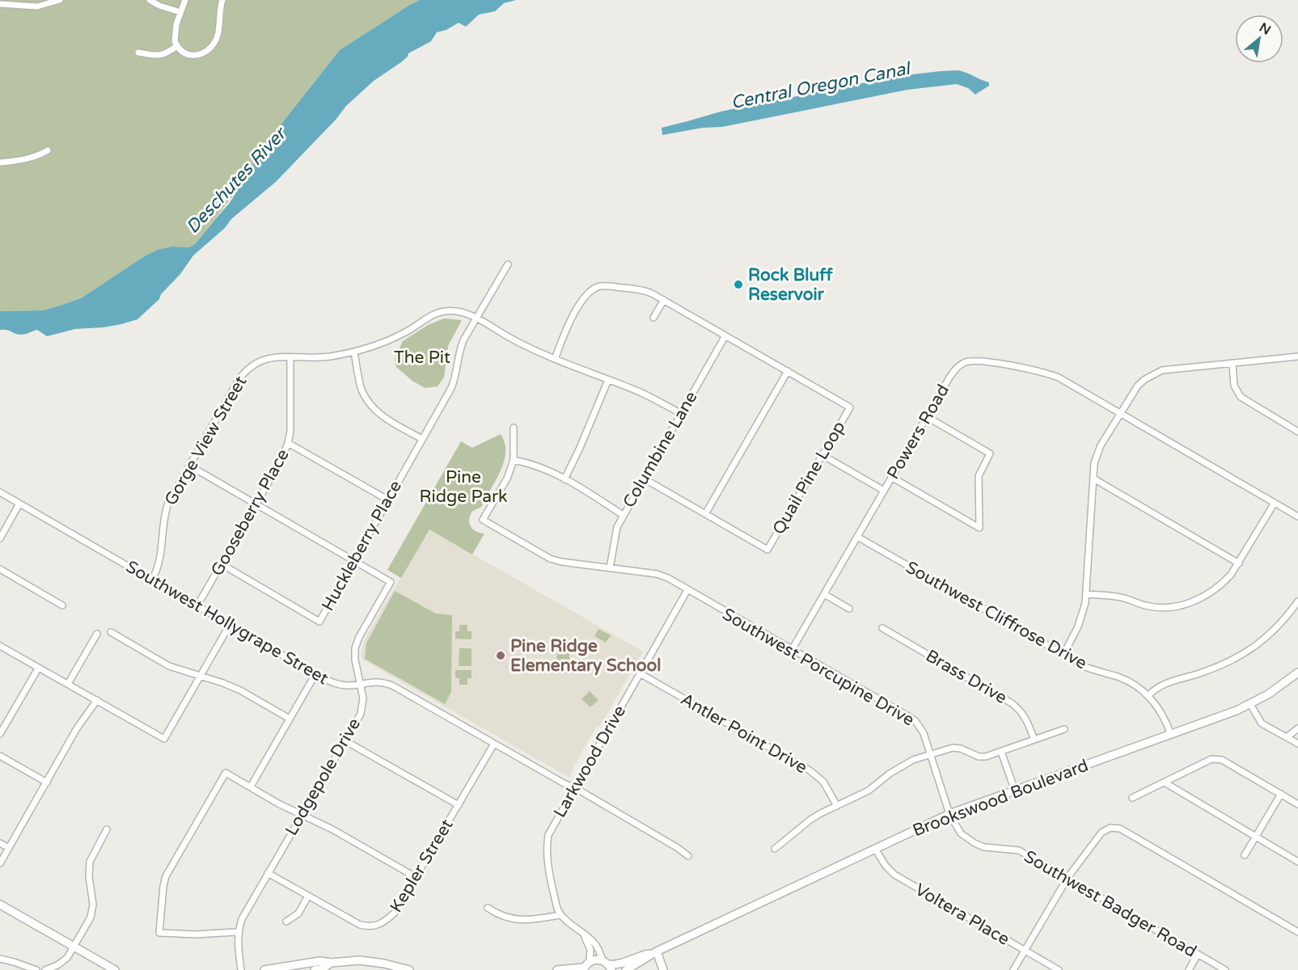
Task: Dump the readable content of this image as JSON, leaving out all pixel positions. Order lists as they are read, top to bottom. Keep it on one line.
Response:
{"streets":{"main road":["Brookswood Boulevard"],"street":["Powers Road","Gorge View Street","Columbine Lane","Quail Pine Loop","Gooseberry Place","Huckleberry Place","Southwest Cliffrose Drive","Southwest Hollygrape Street","Southwest Porcupine Drive","Brass Drive","Antler Point Drive","Larkwood Drive","Lodgepole Drive","Kepler Street","Southwest Badger Road","Voltera Place"]},"crossings":[["Powers Road","Southwest Cliffrose Drive"],["Powers Road","Southwest Porcupine Drive"],["Gorge View Street","Columbine Lane"],["Gorge View Street","Quail Pine Loop"],["Gorge View Street","Gooseberry Place"],["Gorge View Street","Huckleberry Place"],["Gorge View Street","Southwest Hollygrape Street"],["Columbine Lane","Quail Pine Loop"],["Columbine Lane","Southwest Porcupine Drive"],["Gooseberry Place","Huckleberry Place"],["Gooseberry Place","Southwest Hollygrape Street"],["Huckleberry Place","Lodgepole Drive"],["Southwest Cliffrose Drive","Brookswood Boulevard"],["Southwest Hollygrape Street","Larkwood Drive"],["Southwest Hollygrape Street","Lodgepole Drive"],["Southwest Hollygrape Street","Kepler Street"],["Southwest Porcupine Drive","Larkwood Drive"],["Southwest Porcupine Drive","Brookswood Boulevard"],["Southwest Porcupine Drive","Southwest Badger Road"],["Antler Point Drive","Larkwood Drive"],["Lodgepole Drive","Kepler Street"],["Brookswood Boulevard","Southwest Badger Road"],["Brookswood Boulevard","Voltera Place"]],"water":["Central Oregon Canal","Deschutes River"],"parks":["The Pit","Pine Ridge Park"],"places":["Rock Bluff Reservoir","Pine Ridge Elementary School"],"north":"top right"}
